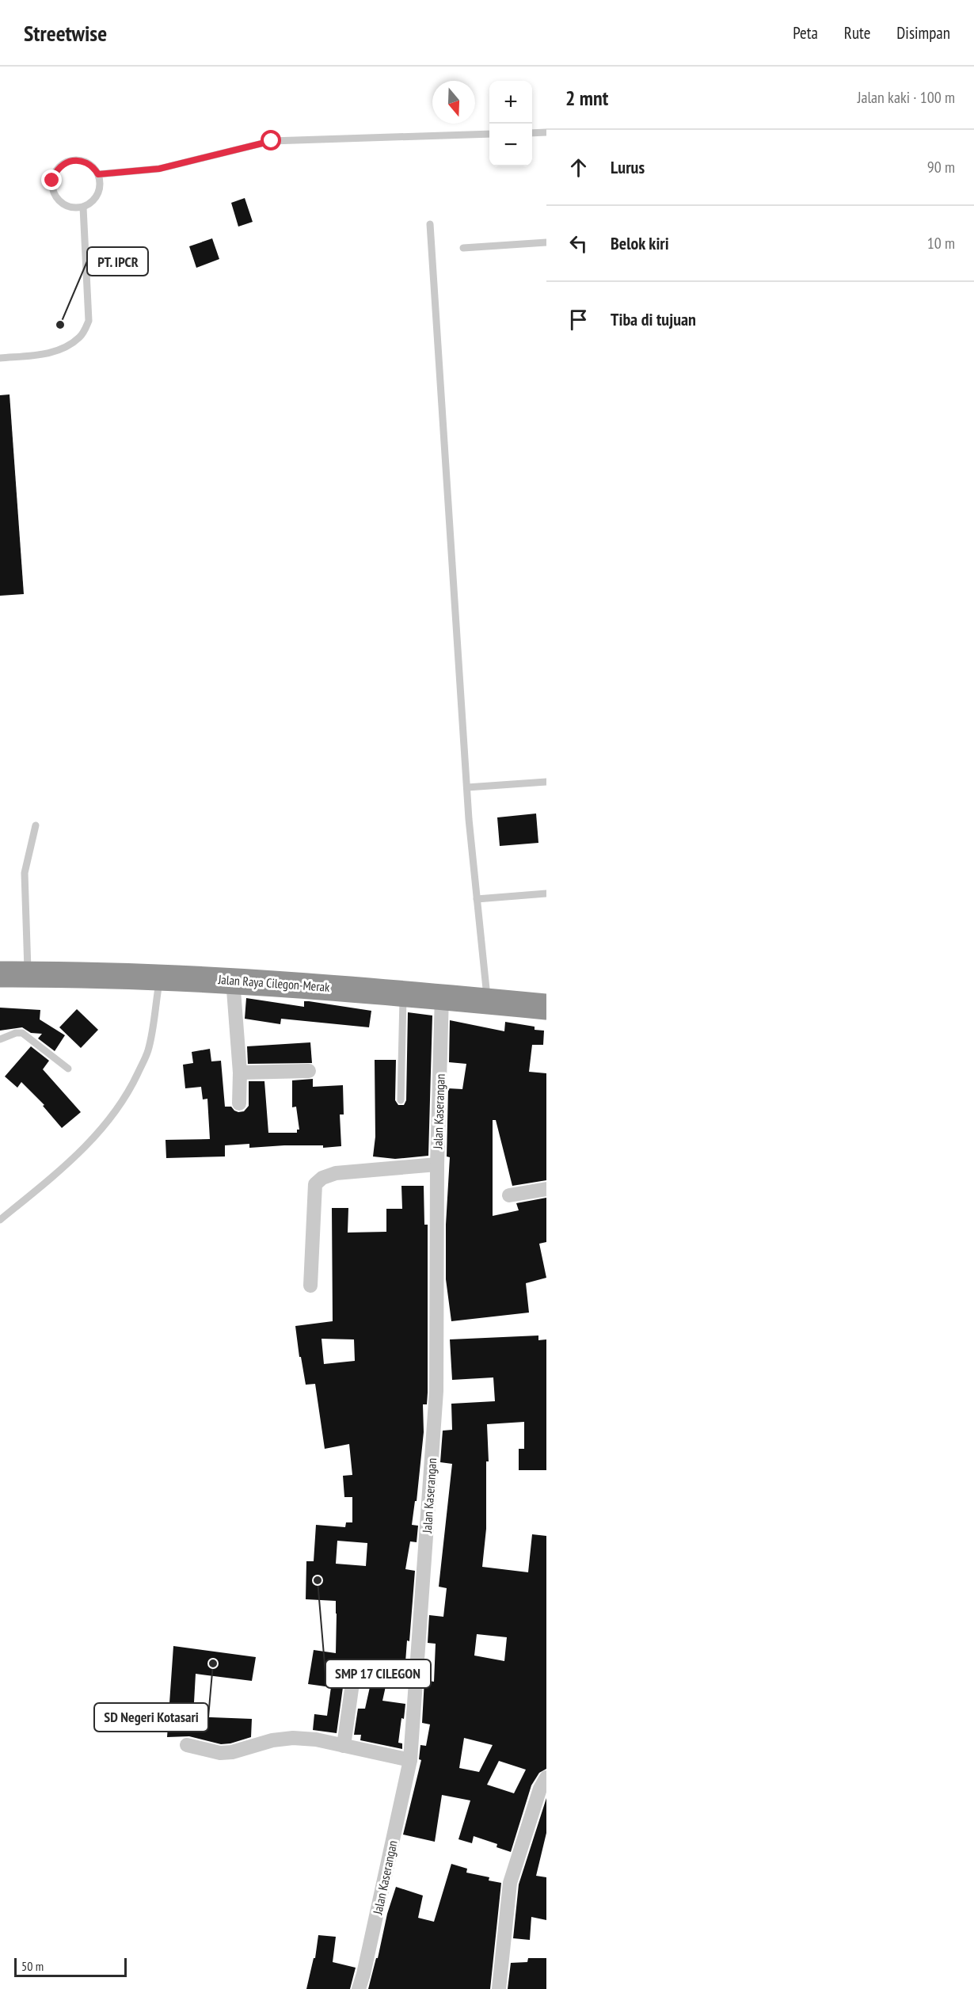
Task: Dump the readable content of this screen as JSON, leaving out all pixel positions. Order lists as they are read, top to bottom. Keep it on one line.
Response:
{"streets":{"highway":["Jalan Raya Cilegon-Merak"],"street":["Jalan Kaserangan"]},"crossings":[["Jalan Raya Cilegon-Merak","Jalan Kaserangan"]],"places":["PT. IPCR","SMP 17 CILEGON","SD Negeri Kotasari"],"scale_bar":"50 m","north":"bottom","page":{"header":"Streetwise","nav":["Peta","Rute","Disimpan"],"heading":["2 mnt","Jalan kaki · 100 m"],"map_buttons":["+","−"],"list":[["Lurus","90 m"],["Belok kiri","10 m"],"Tiba di tujuan"],"scale":"50 m"}}
